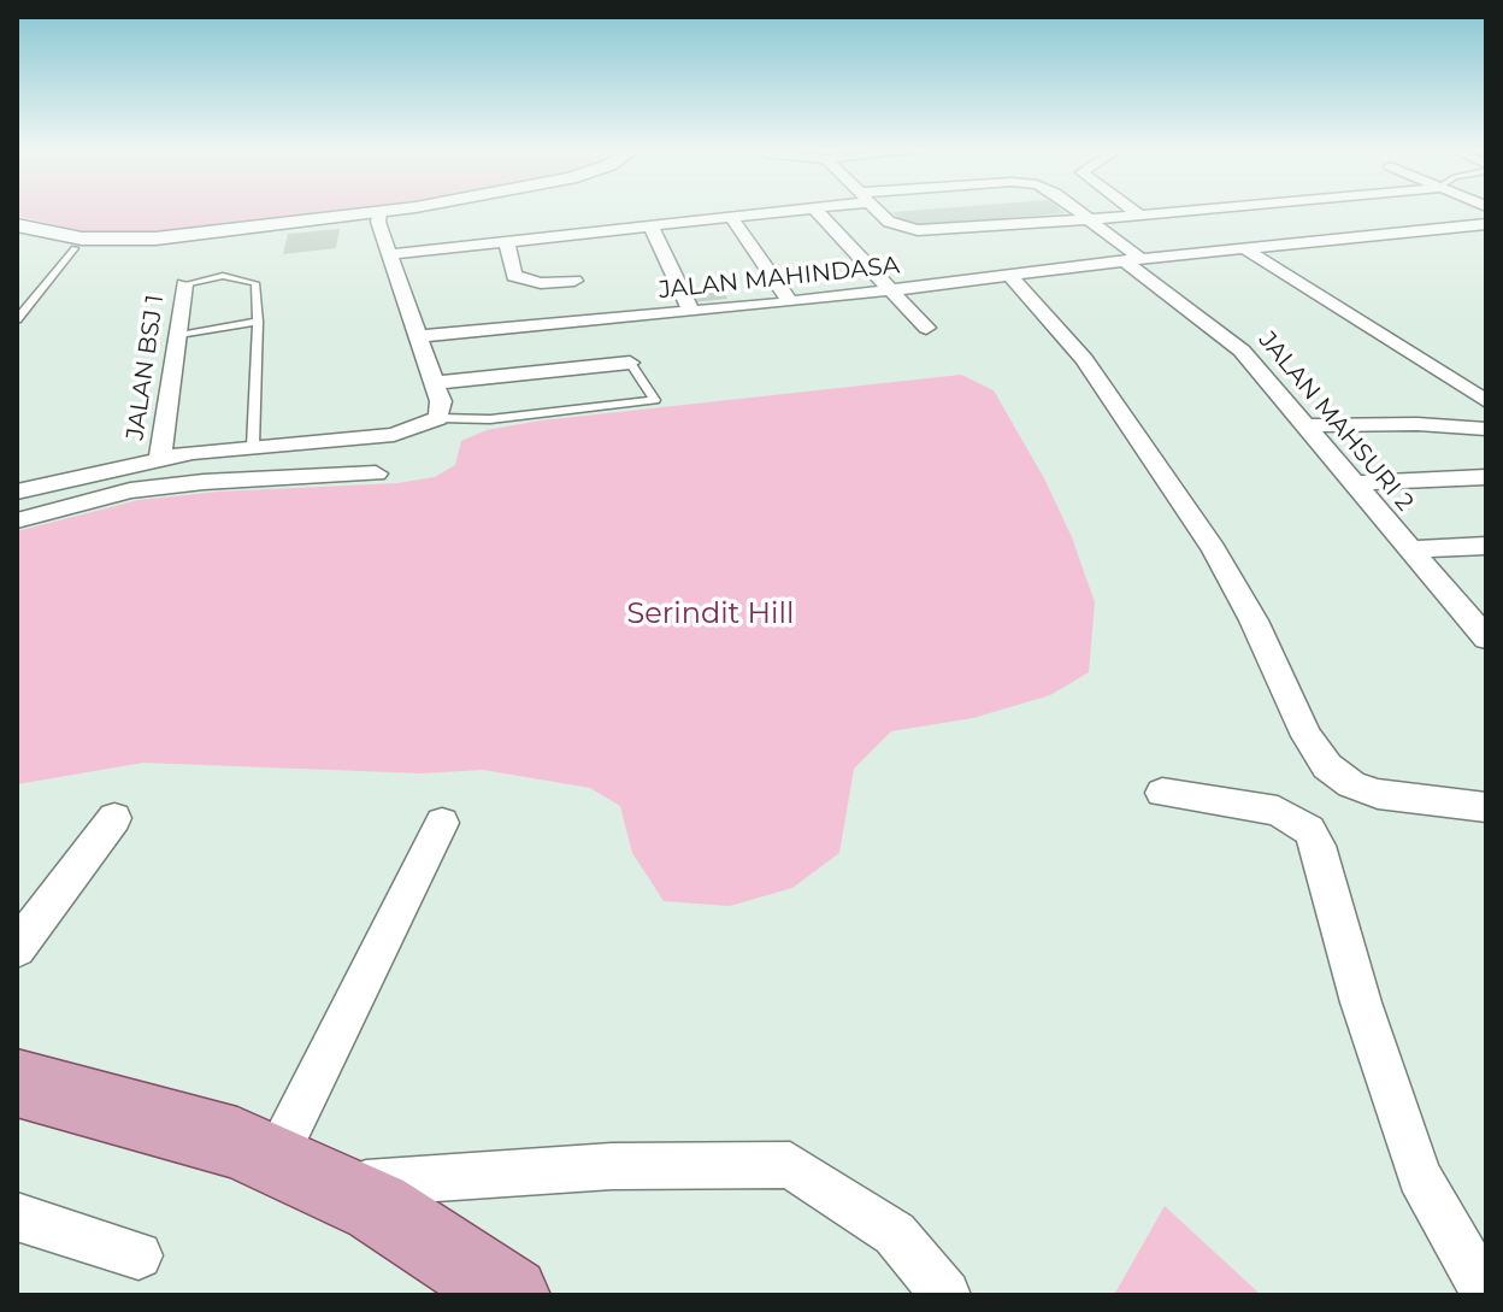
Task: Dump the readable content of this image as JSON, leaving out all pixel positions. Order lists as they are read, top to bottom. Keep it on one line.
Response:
{"streets":{"street":["JALAN MAHINDASA","JALAN BSJ 1","JALAN MAHSURI 2"]},"crossings":[["JALAN MAHINDASA","JALAN MAHSURI 2"]],"parks":["Serindit Hill"]}
